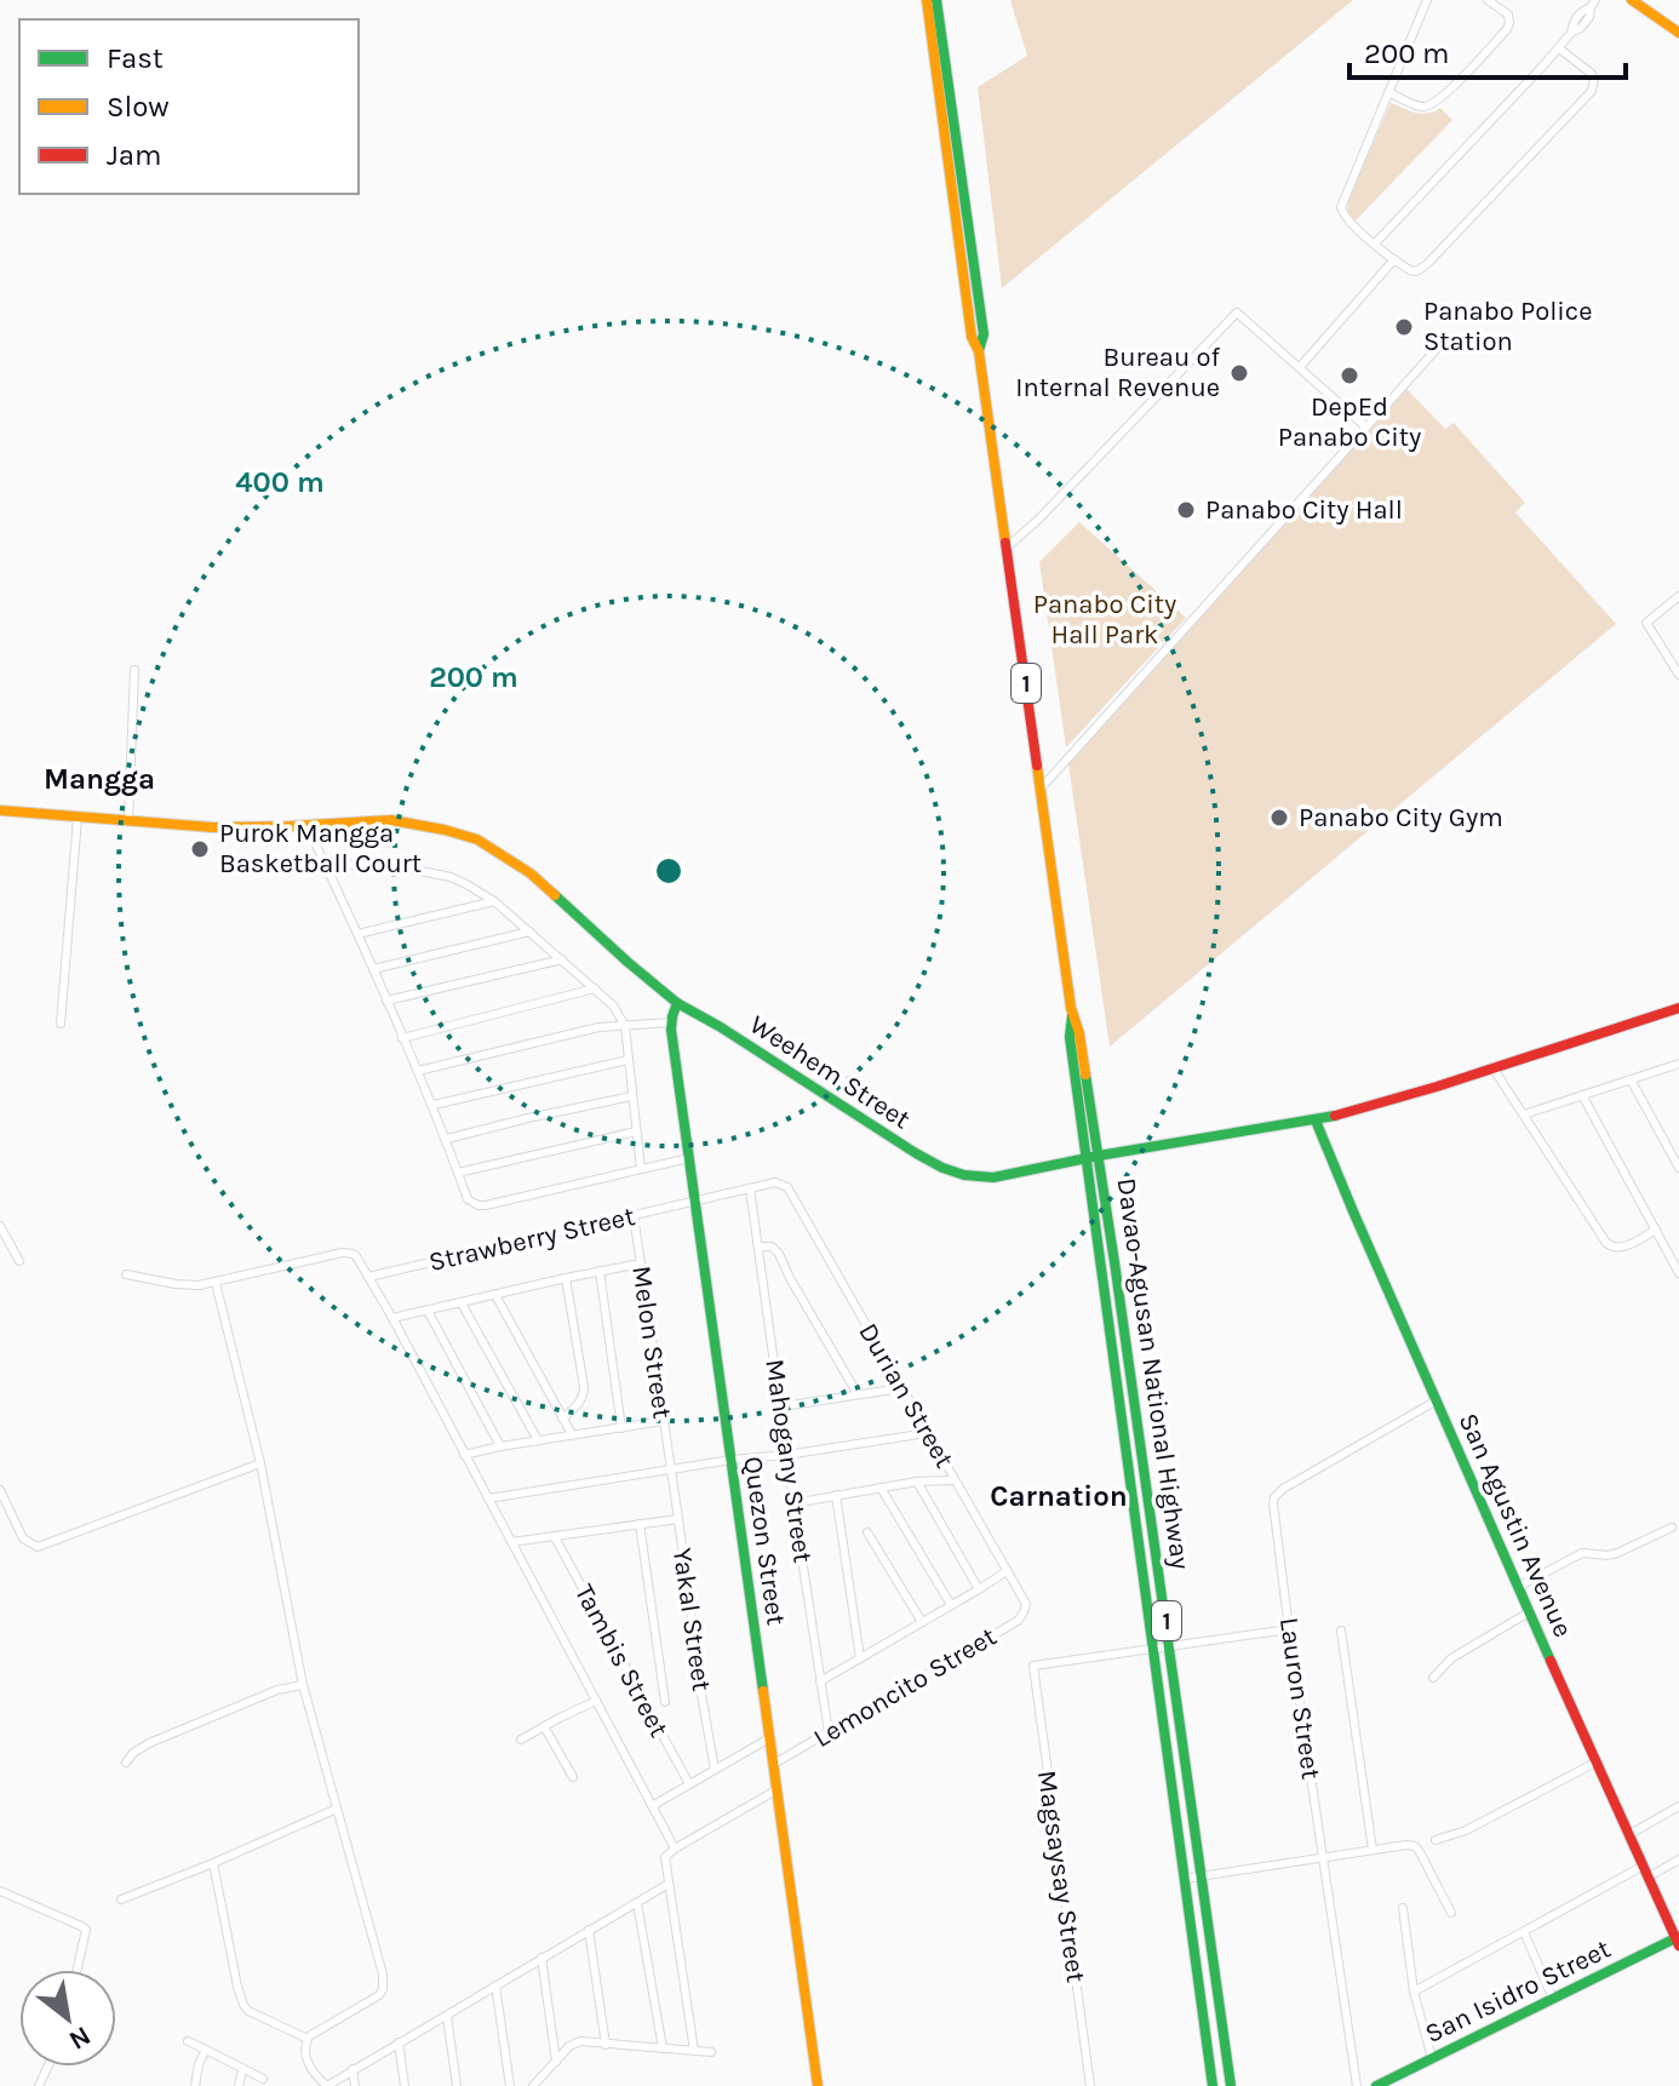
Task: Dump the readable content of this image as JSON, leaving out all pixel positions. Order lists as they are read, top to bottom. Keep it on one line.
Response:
{"streets":{"main road":["1","Weehem Street","Davao-Agusan National Highway","San Agustin Avenue","Quezon Street","San Isidro Street"],"street":["Strawberry Street","Melon Street","Durian Street","Mahogany Street","Yakal Street","Tambis Street","Lemoncito Street","Lauron Street","Magsaysay Street"]},"crossings":[["Weehem Street","Davao-Agusan National Highway"],["Weehem Street","San Agustin Avenue"],["Weehem Street","Quezon Street"],["Strawberry Street","Melon Street"],["Strawberry Street","Durian Street"],["Strawberry Street","Mahogany Street"],["Strawberry Street","Quezon Street"],["Melon Street","Yakal Street"],["Davao-Agusan National Highway","Magsaysay Street"],["Durian Street","Lemoncito Street"],["Mahogany Street","Lemoncito Street"],["San Agustin Avenue","Lauron Street"],["San Agustin Avenue","San Isidro Street"],["Quezon Street","Lemoncito Street"]],"districts":["Mangga","Carnation"],"parks":["Panabo City Hall Park"],"places":["Panabo Police Station","Bureau of Internal Revenue","DepEd Panabo City","Panabo City Hall","Panabo City Gym","Purok Mangga Basketball Court"],"legend":["Fast","Slow","Jam"],"scale_bar":"200 m","north":"bottom right","rings":["400 m","200 m"]}
